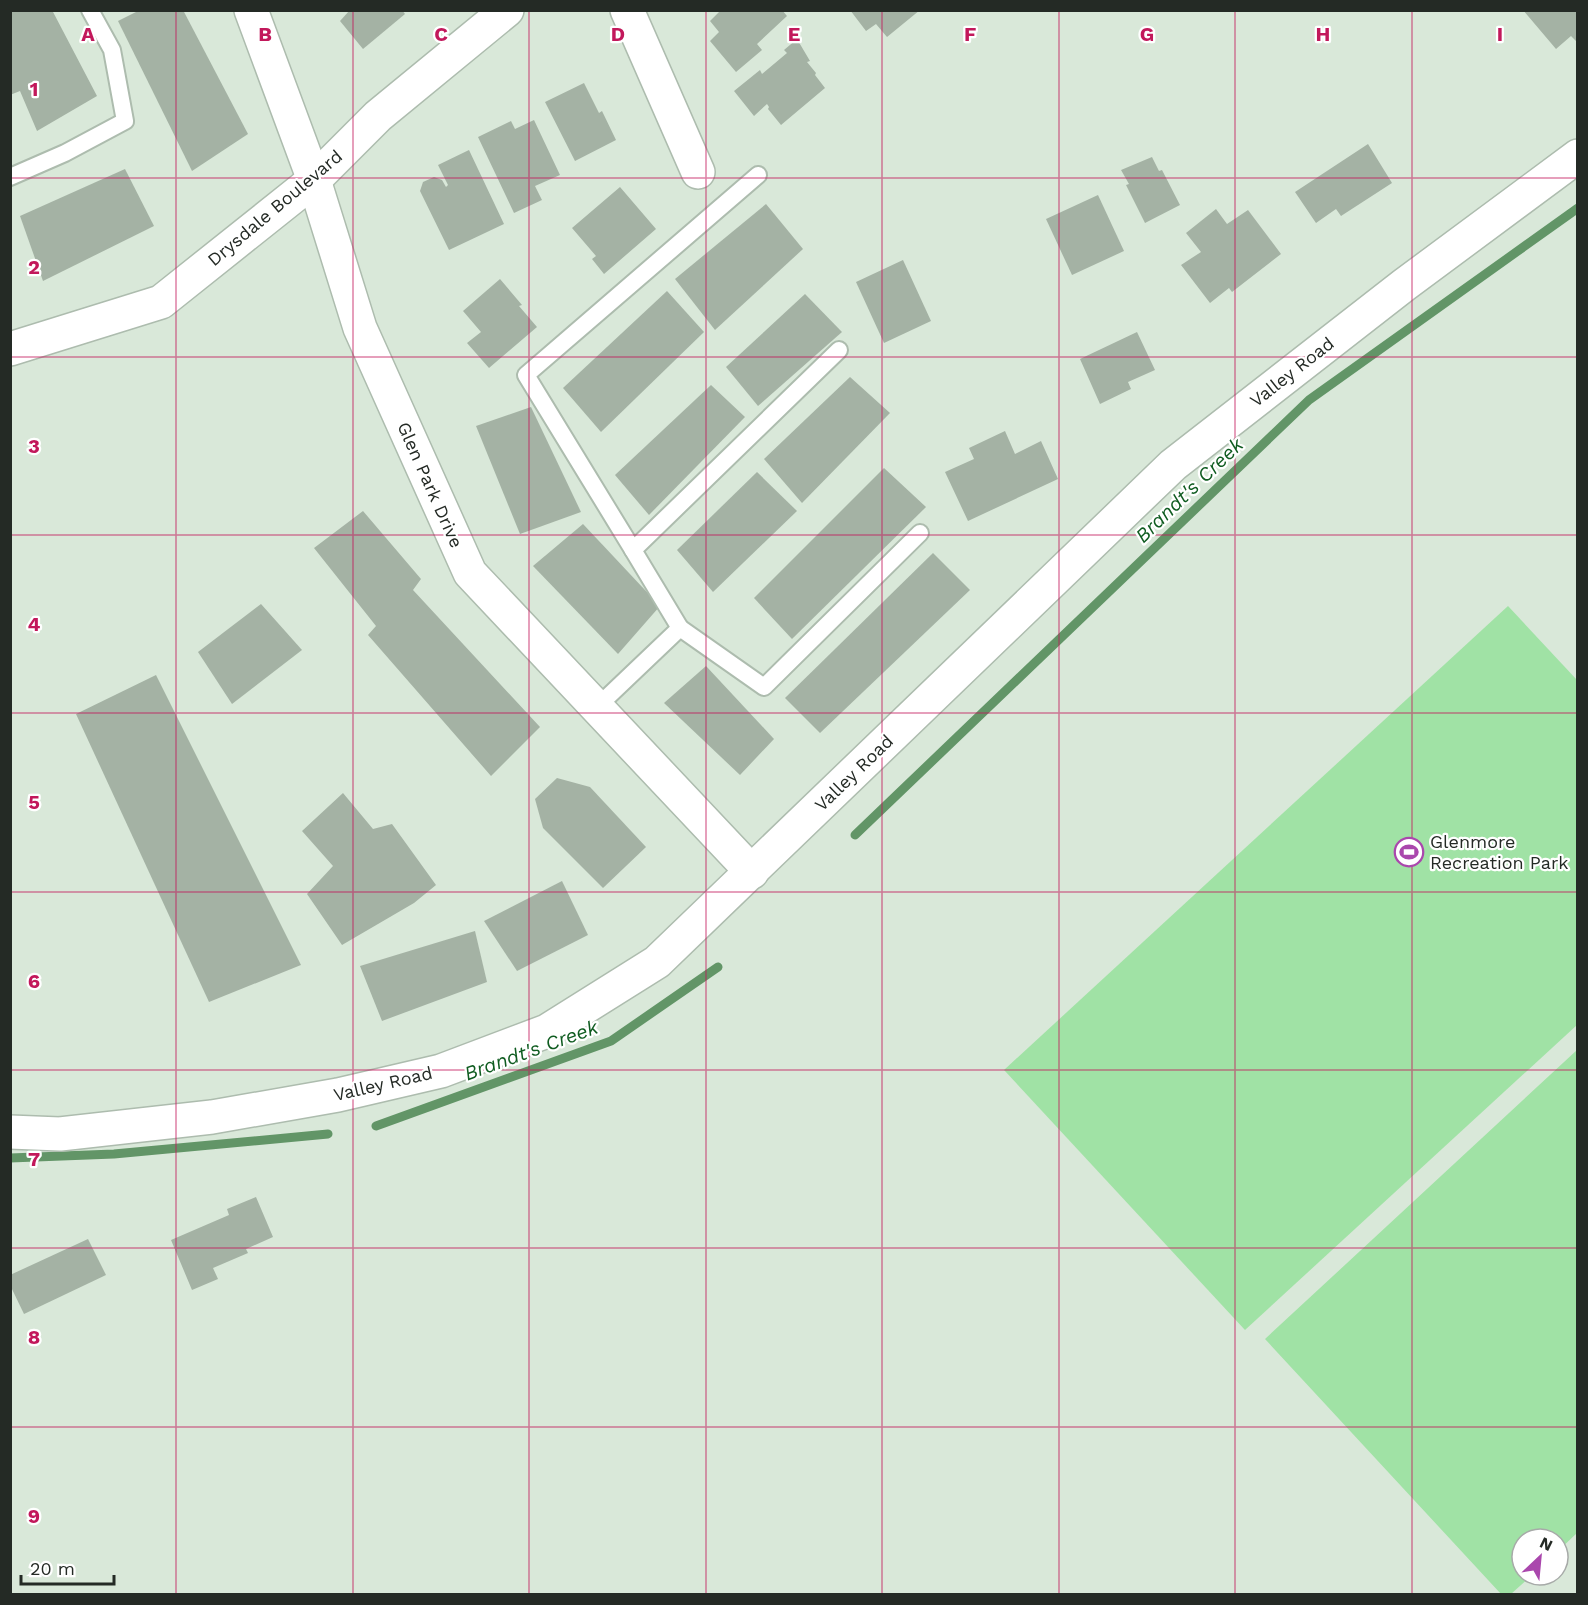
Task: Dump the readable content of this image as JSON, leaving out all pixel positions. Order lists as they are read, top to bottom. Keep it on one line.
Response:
{"streets":{"street":["Drysdale Boulevard","Valley Road","Glen Park Drive"]},"crossings":[["Drysdale Boulevard","Glen Park Drive"],["Valley Road","Glen Park Drive"]],"water":["Brandt's Creek"],"places":{"sports":["Glenmore Recreation Park"]},"scale_bar":"20 m","north":"top right","grid":{"columns":["A","B","C","D","E","F","G","H","I"],"rows":["1","2","3","4","5","6","7","8","9"]}}
